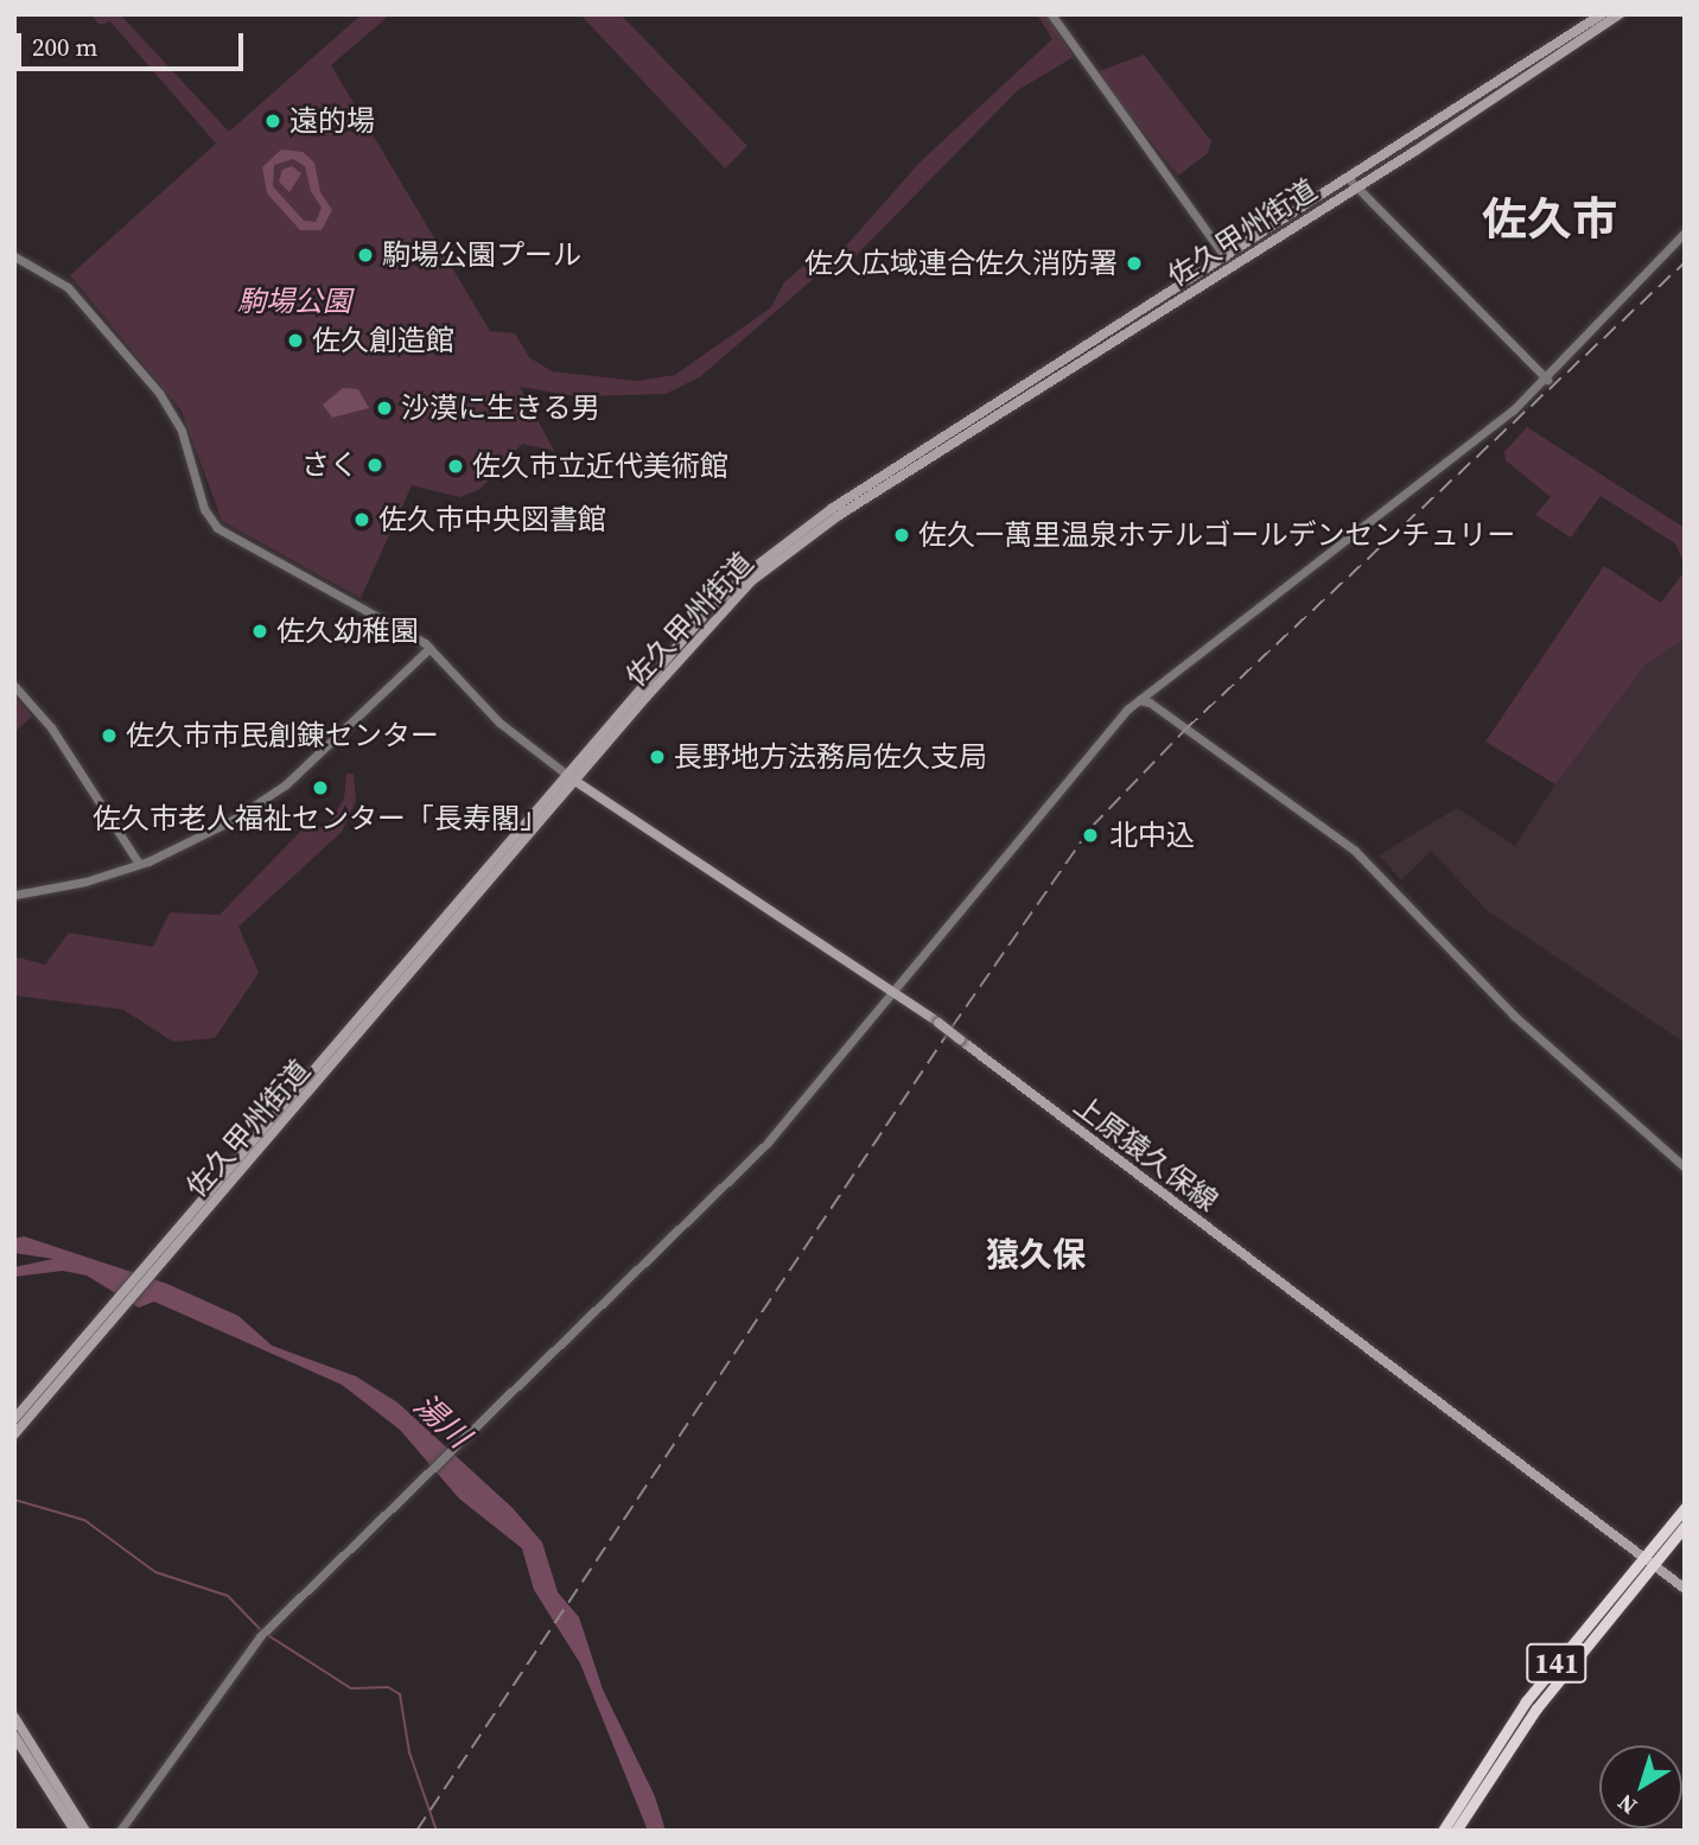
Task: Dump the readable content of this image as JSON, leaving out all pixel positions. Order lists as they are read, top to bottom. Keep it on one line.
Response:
{"streets":{"highway":["141"],"main road":["佐久甲州街道","上原猿久保線"]},"crossings":[["佐久甲州街道","上原猿久保線"],["上原猿久保線","141"]],"districts":["佐久市","猿久保"],"water":["湯川"],"parks":["駒場公園"],"places":["遠的場","駒場公園プール","佐久広域連合佐久消防署","佐久創造館","沙漠に生きる男","さく","佐久市立近代美術館","佐久市中央図書館","佐久一萬里温泉ホテルゴールデンセンチュリー","佐久幼稚園","佐久市市民創錬センター","長野地方法務局佐久支局","佐久市老人福祉センター「長寿閣」","北中込"],"scale_bar":"200 m","north":"bottom left"}
